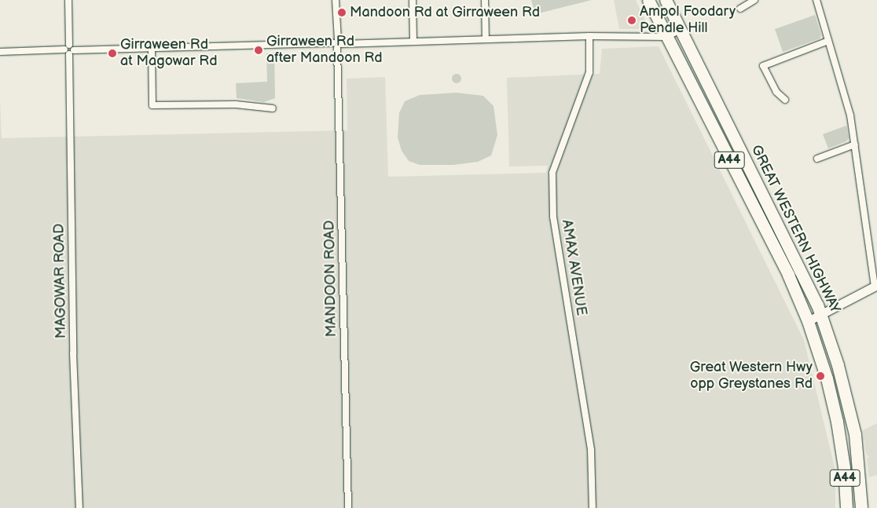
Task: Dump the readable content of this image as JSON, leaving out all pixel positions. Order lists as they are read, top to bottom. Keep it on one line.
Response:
{"streets":{"highway":["A44","GREAT WESTERN HIGHWAY"],"street":["AMAX AVENUE","MANDOON ROAD","MAGOWAR ROAD"]},"places":["Mandoon Rd at Girraween Rd","Ampol Foodary Pendle Hill","Girraween Rd after Mandoon Rd","Girraween Rd at Magowar Rd","Great Western Hwy opp Greystanes Rd"]}
